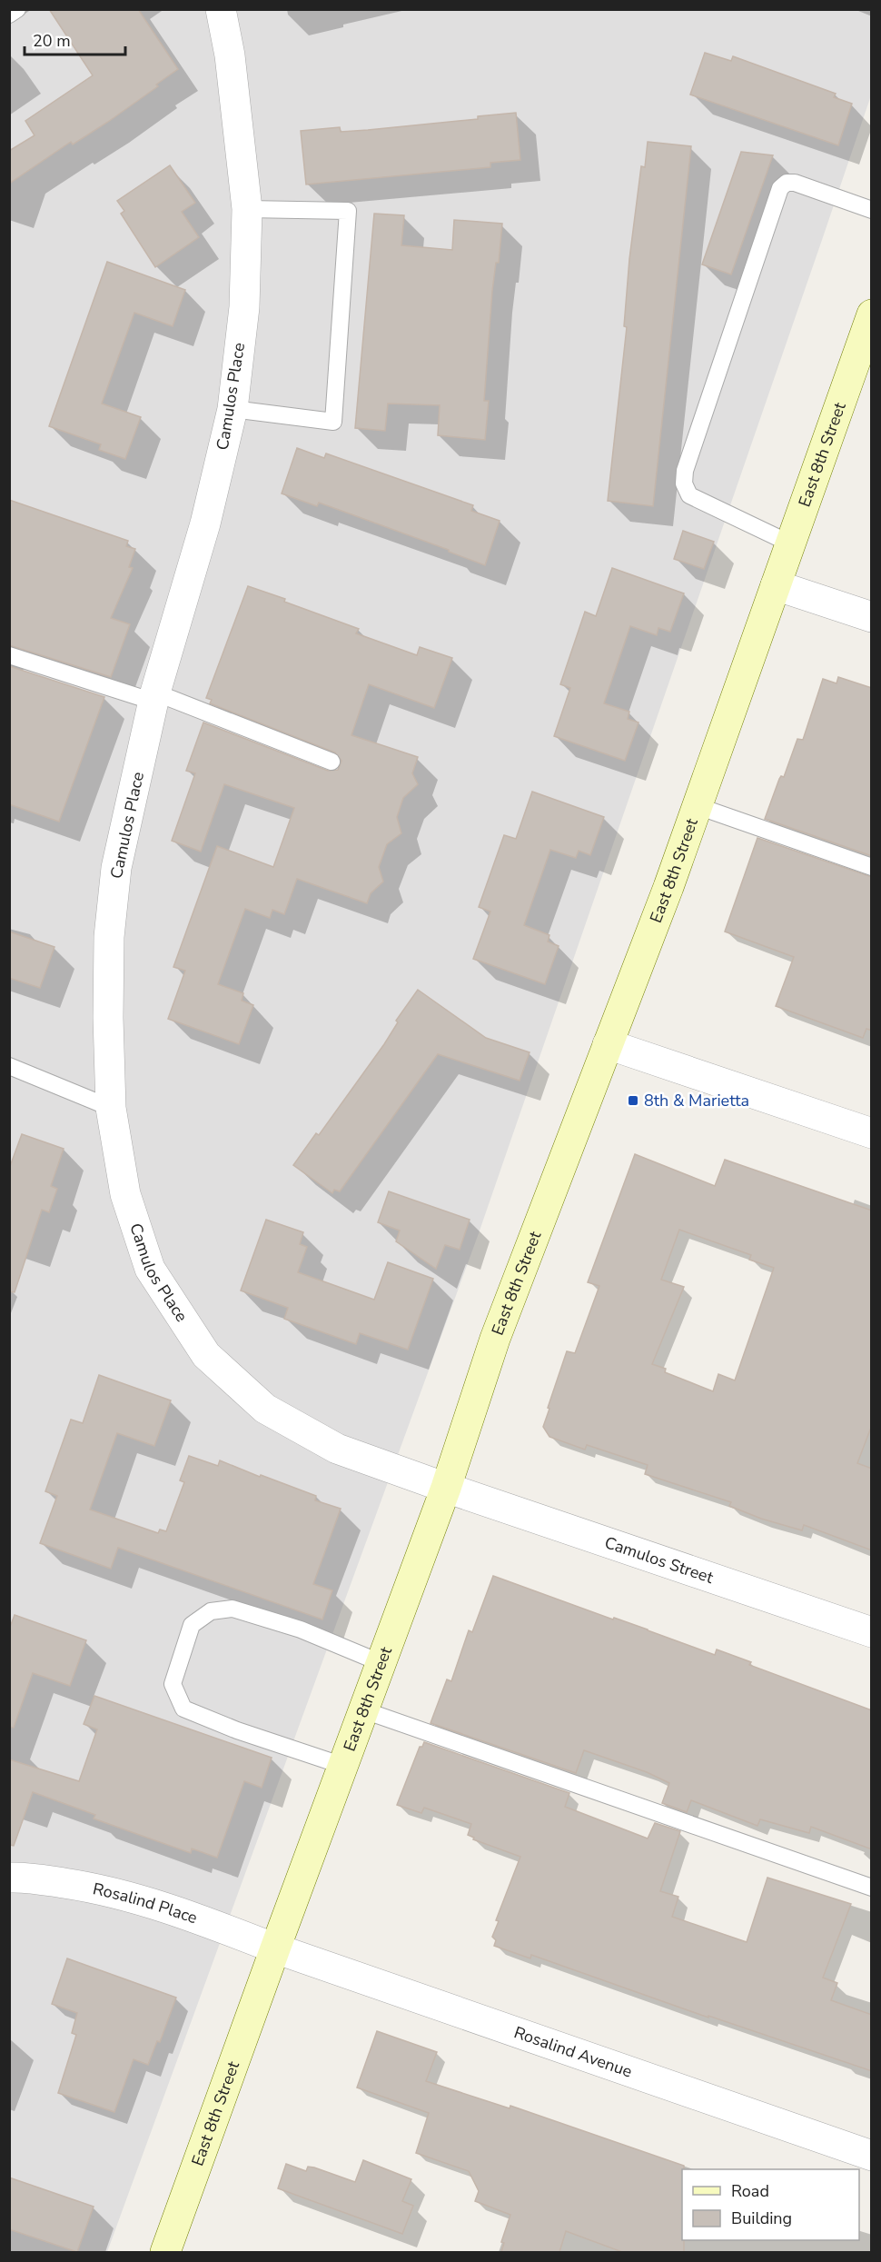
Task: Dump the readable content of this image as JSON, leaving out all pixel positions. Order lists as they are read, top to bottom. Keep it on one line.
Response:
{"streets":{"main road":["East 8th Street"],"street":["Camulos Place","Camulos Street","Rosalind Place","Rosalind Avenue"]},"crossings":[["Camulos Place","East 8th Street"],["Camulos Place","Camulos Street"],["East 8th Street","Camulos Street"],["East 8th Street","Rosalind Place"],["East 8th Street","Rosalind Avenue"],["Rosalind Place","Rosalind Avenue"]],"places":{"transit":["8th & Marietta"]},"legend":["Road","Building"],"scale_bar":"20 m"}
